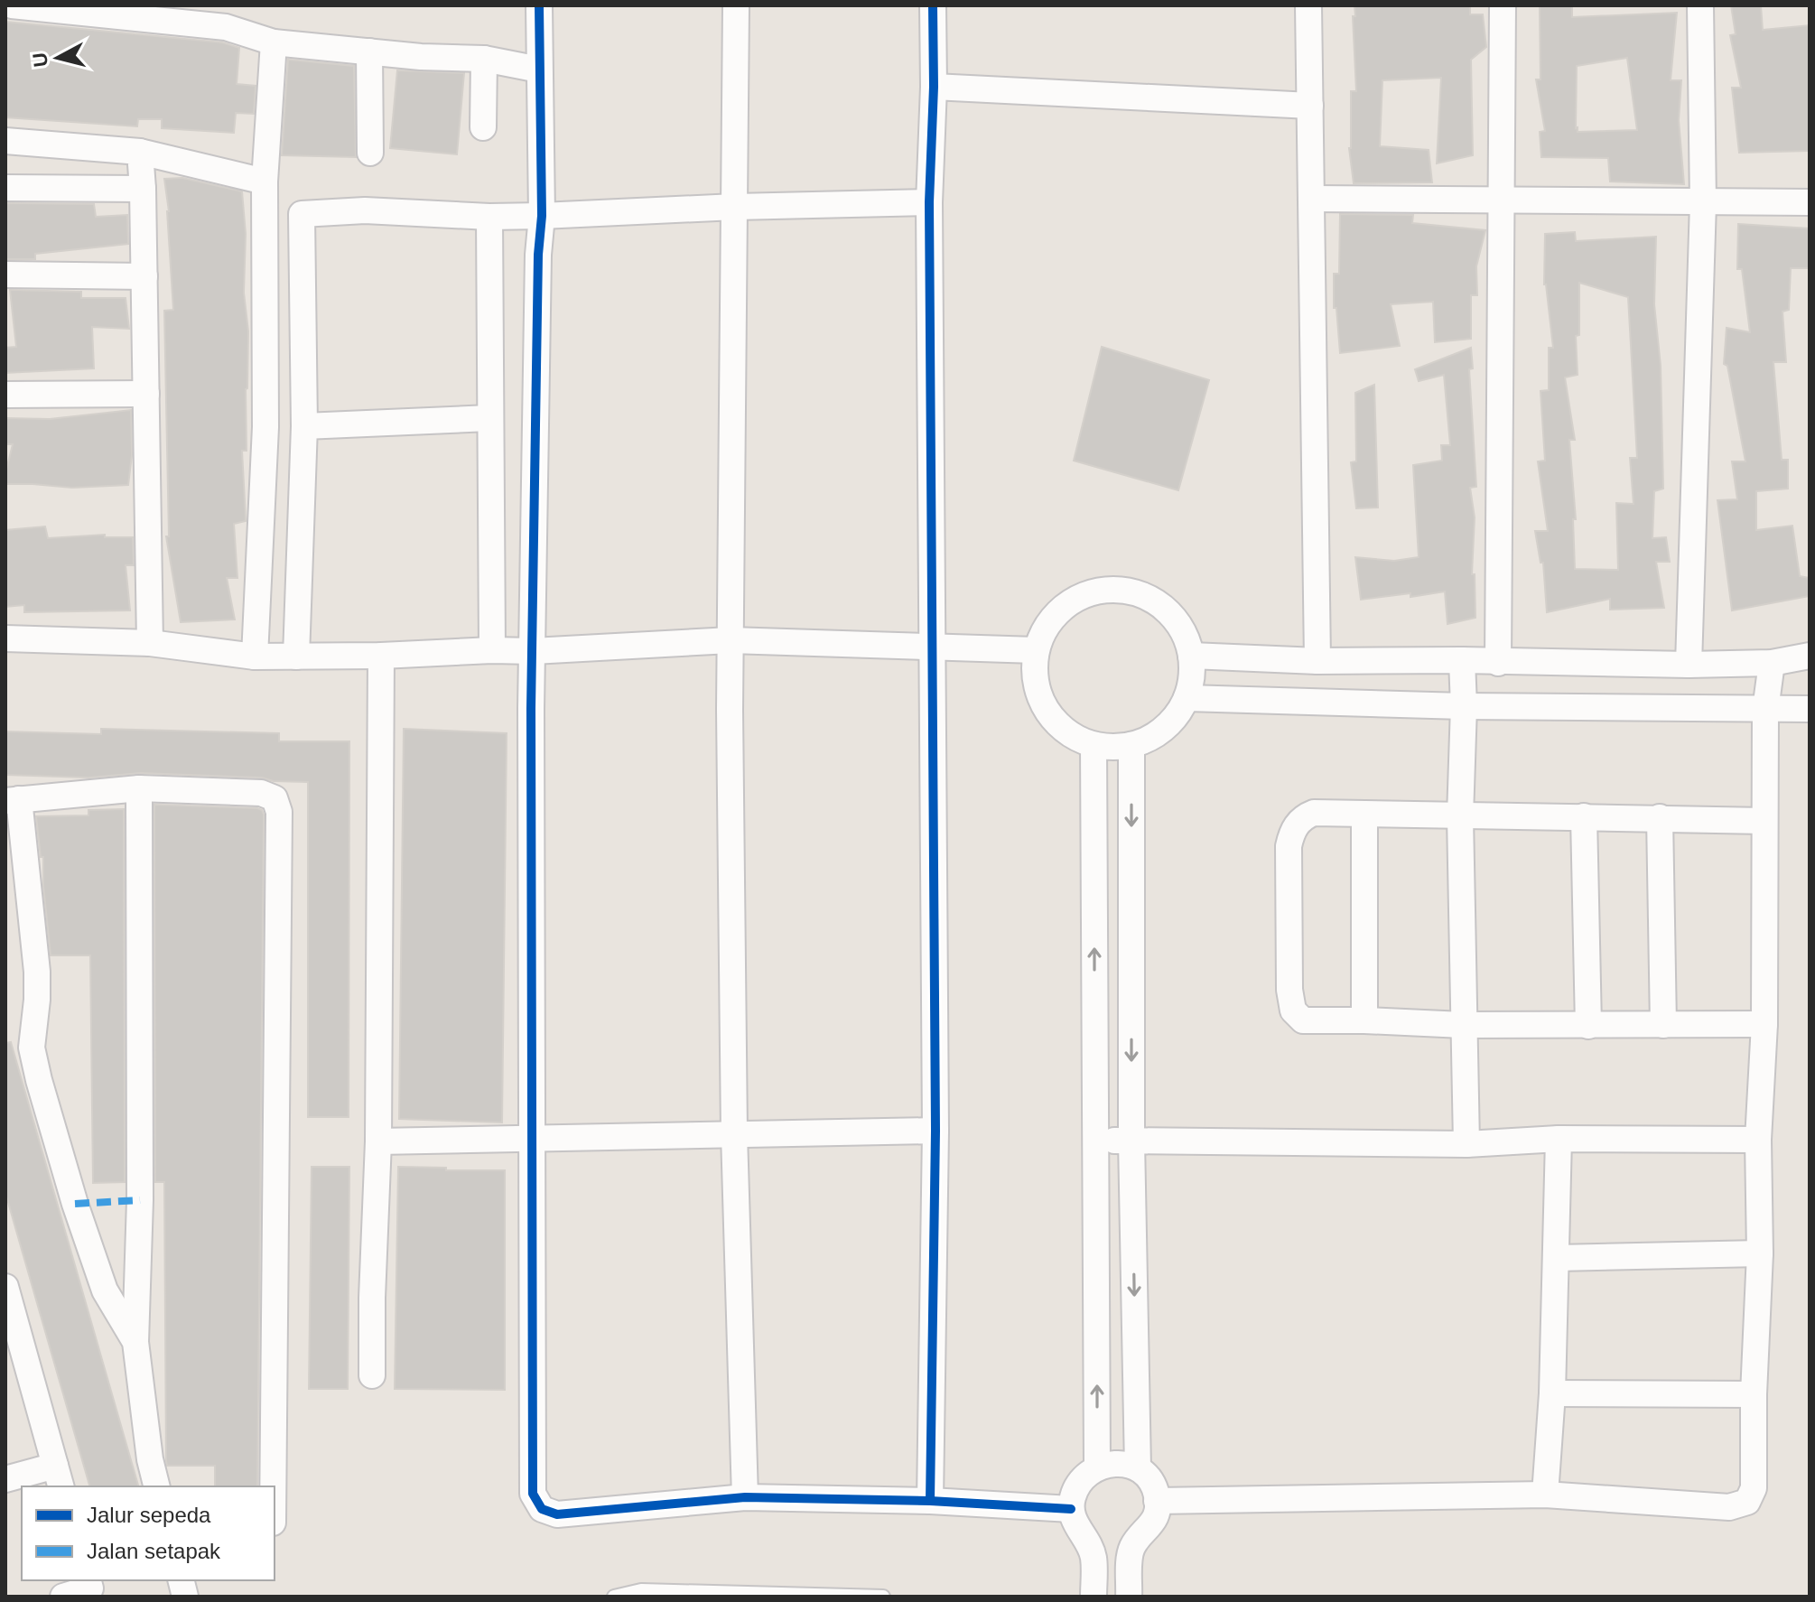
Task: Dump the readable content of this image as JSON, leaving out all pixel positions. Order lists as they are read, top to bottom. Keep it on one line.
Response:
{"legend":["Jalur sepeda","Jalan setapak"],"north":"left"}
